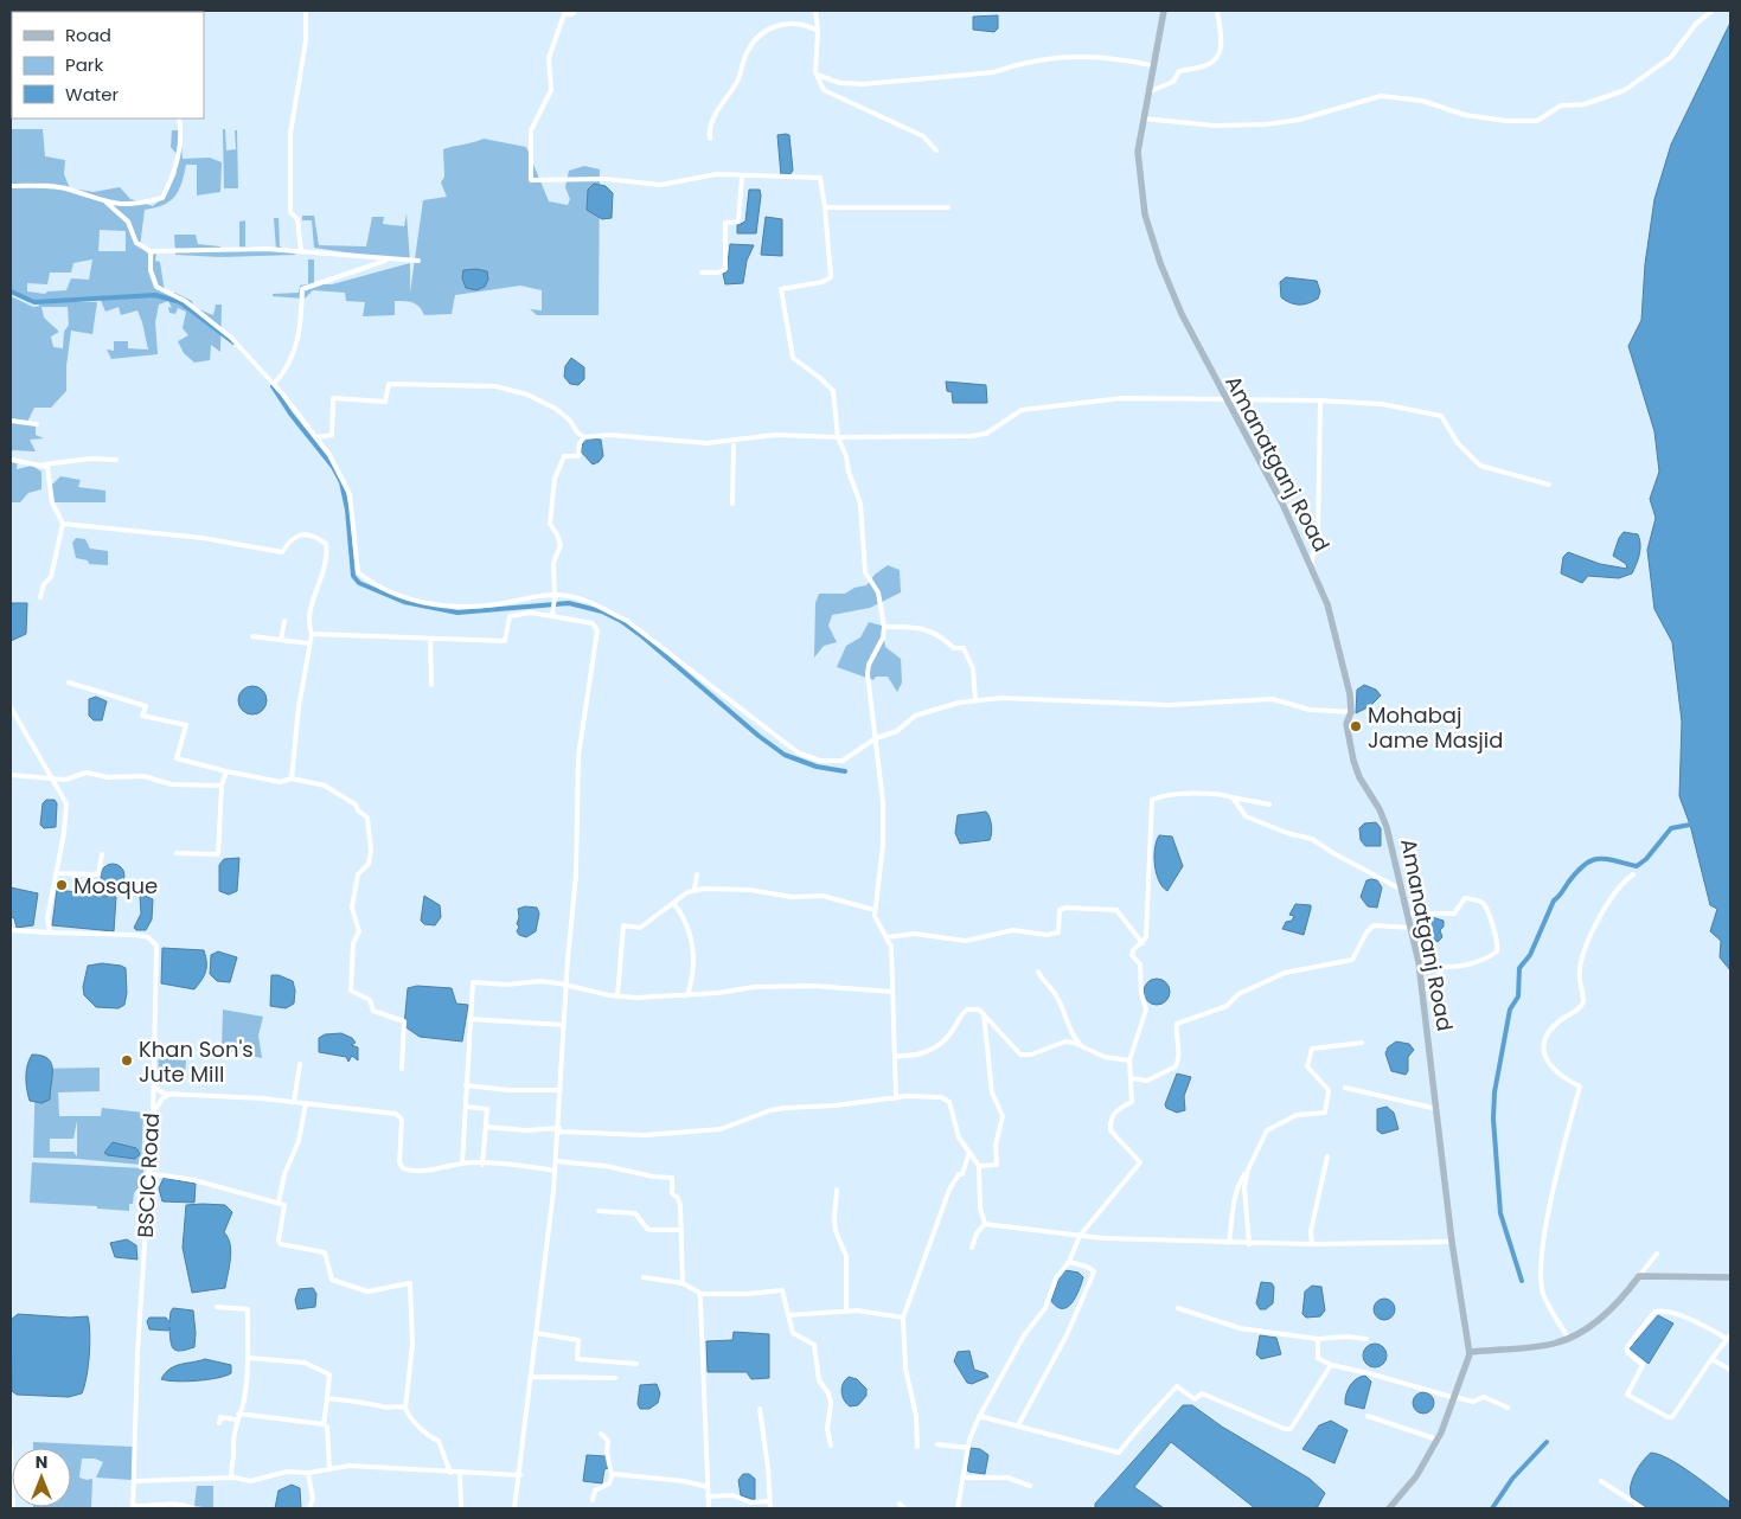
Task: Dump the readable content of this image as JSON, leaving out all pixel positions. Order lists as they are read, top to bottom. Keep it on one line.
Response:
{"streets":{"main road":["Amanatganj Road"],"street":["BSCIC Road"]},"places":["Mohabaj Jame Masjid","Mosque","Khan Son's Jute Mill"],"legend":["Road","Park","Water"],"north":"top"}
